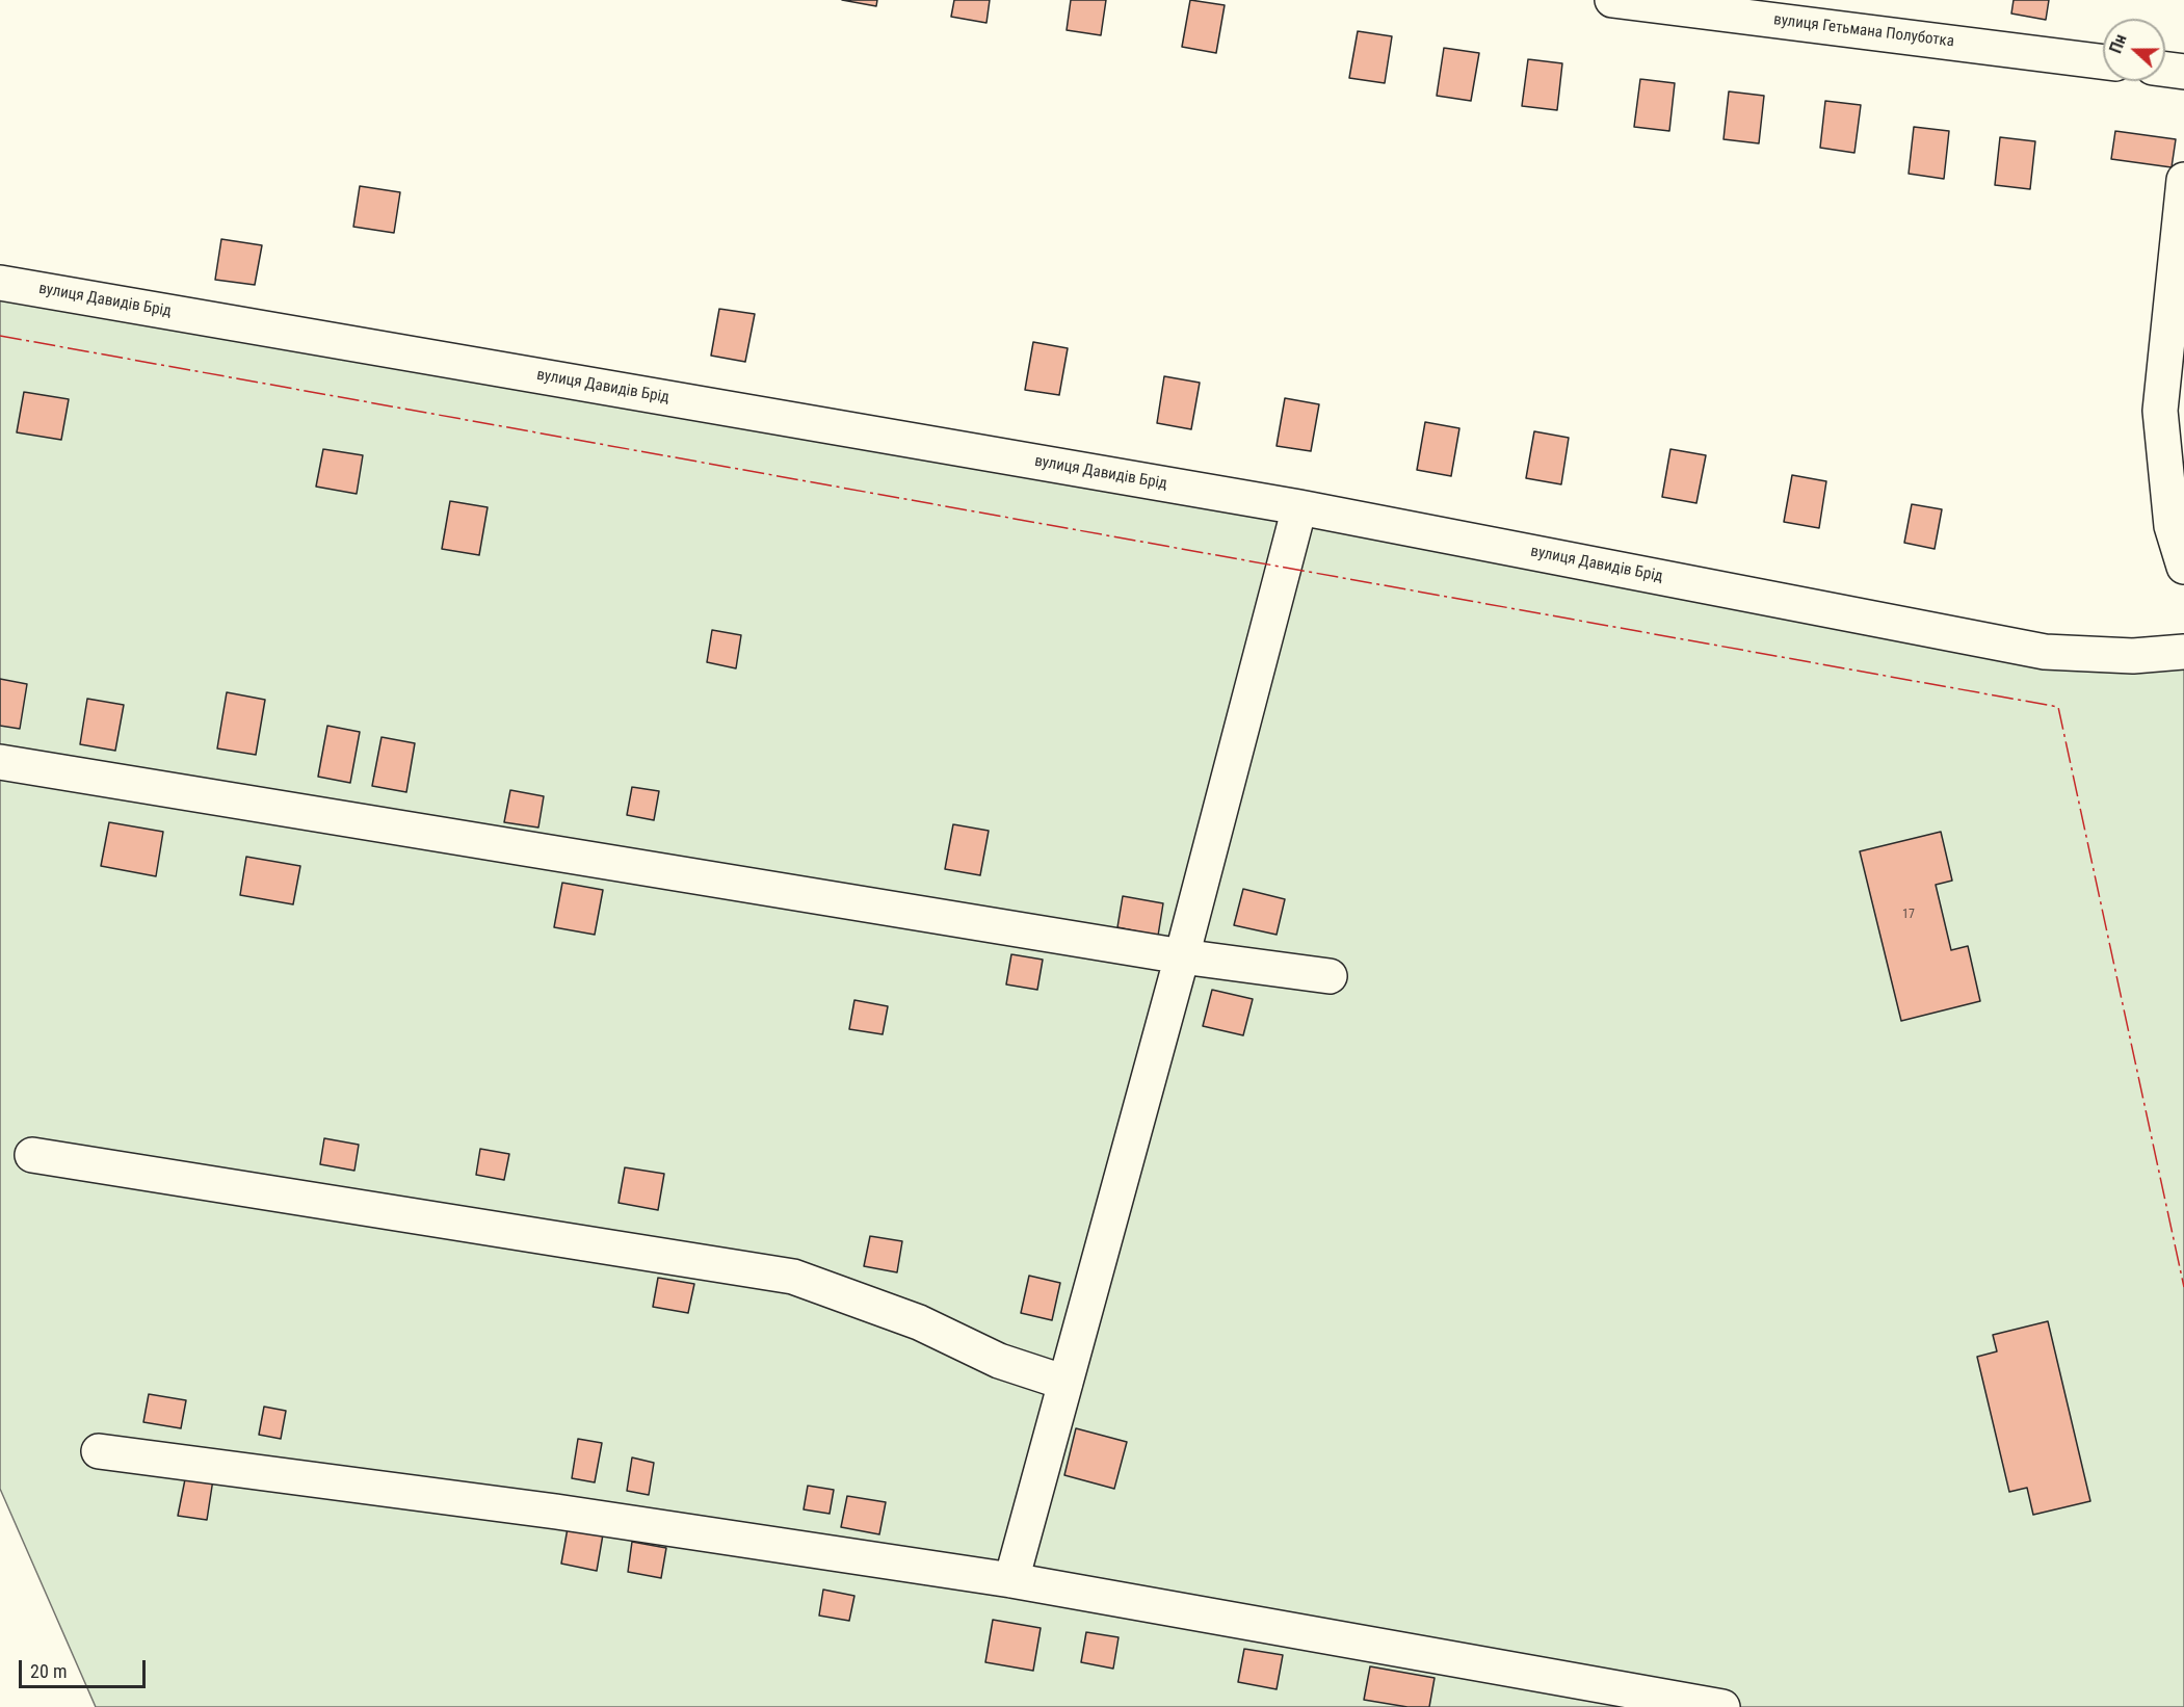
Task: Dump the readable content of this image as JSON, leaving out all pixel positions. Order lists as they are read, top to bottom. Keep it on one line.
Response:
{"streets":{"street":["вулиця Гетьмана Полуботка","вулиця Давидів Брід"]},"house_numbers":["17"],"scale_bar":"20 m","north":"left"}
